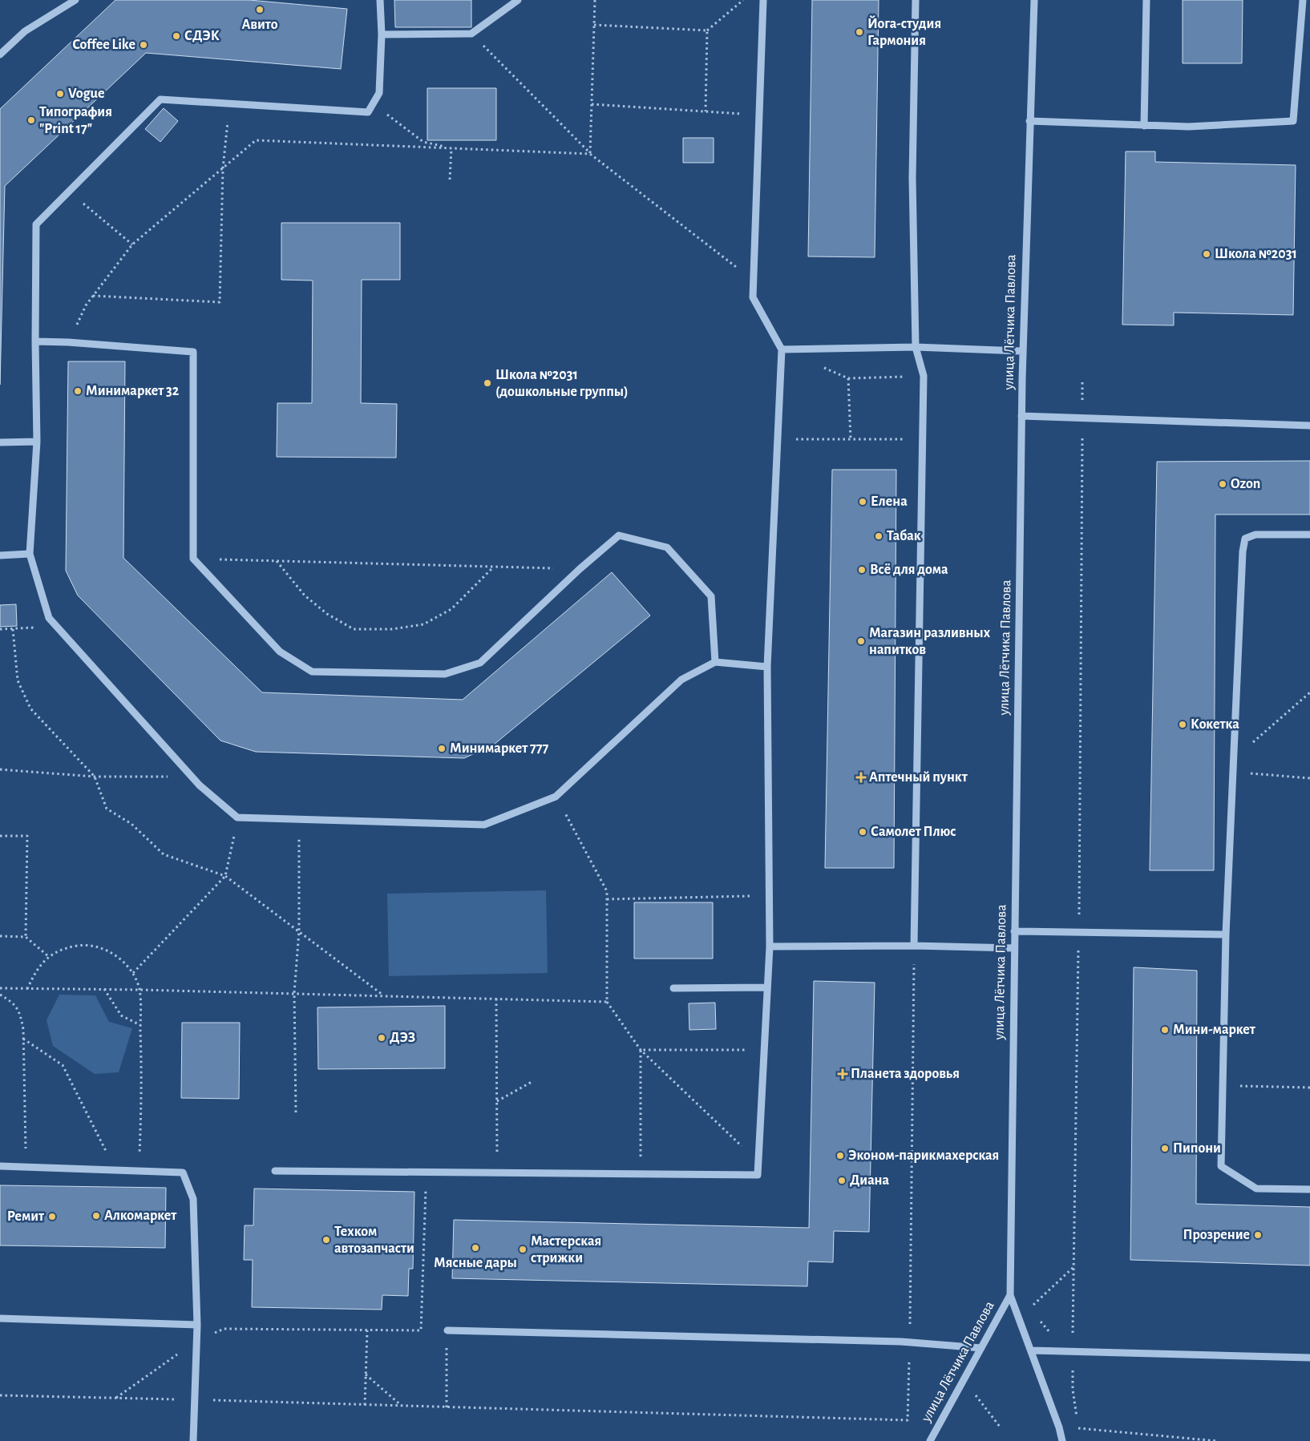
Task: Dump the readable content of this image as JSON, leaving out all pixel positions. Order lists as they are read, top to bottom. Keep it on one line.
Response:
{"streets":{"street":["улица Лётчика Павлова"]},"places":{"other":["Авито","Йога-студия Гармония","СДЭК","Coffee Like","Vogue","Типография \"Print 17\"","Школа №2031","Школа №2031 (дошкольные группы)","Минимаркет 32","Ozon","Елена","Табак","Всё для дома","Магазин разливных напитков","Кокетка","Минимаркет 777","Самолет Плюс","Мини-маркет","ДЭЗ","Пипони","Эконом-парикмахерская","Диана","Алкомаркет","Ремит","Прозрение","Техком автозапчасти","Мясные дары","Мастерская стрижки"],"health":["Аптечный пункт","Планета здоровья"]}}
